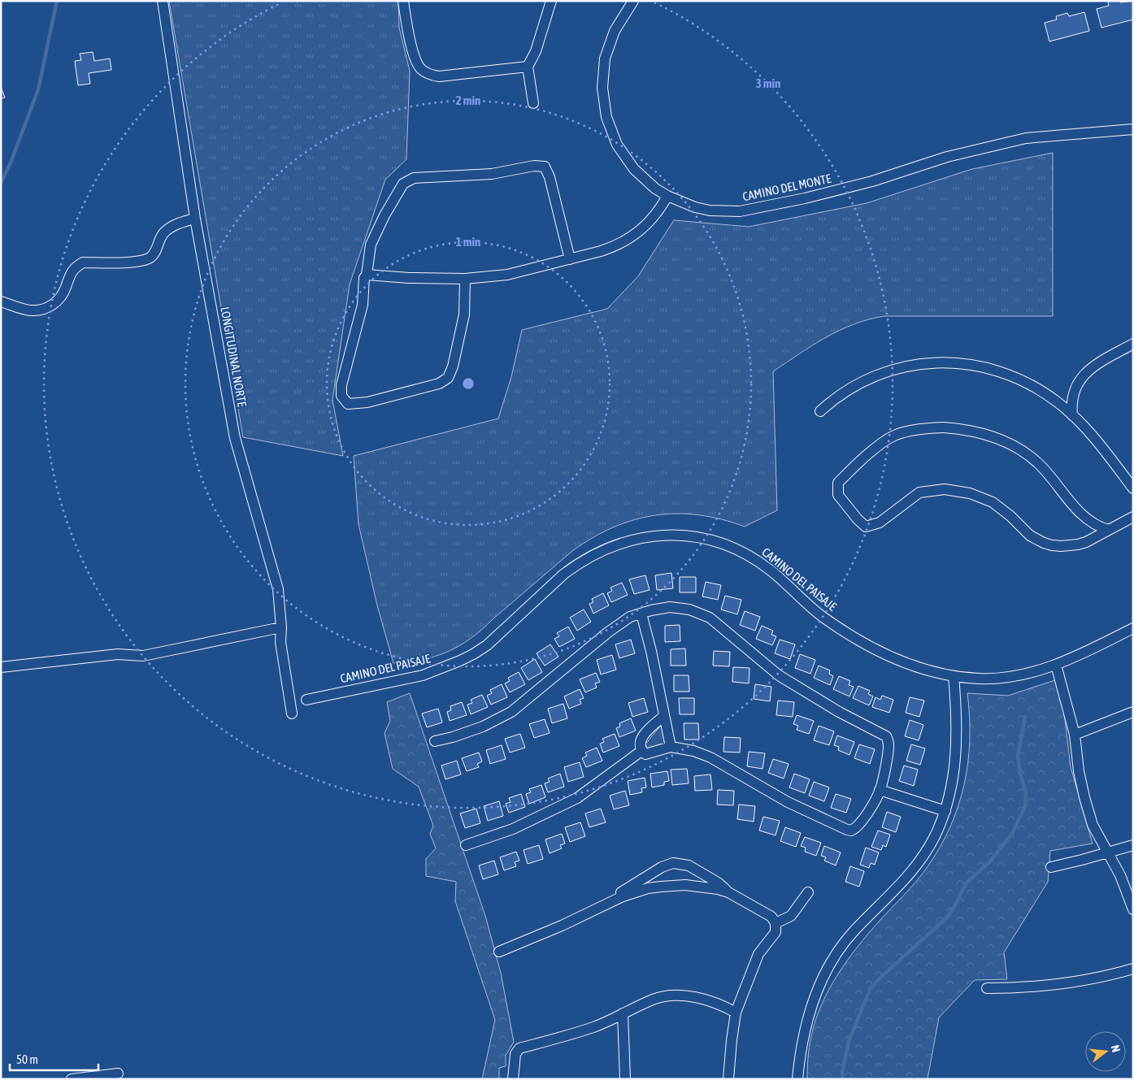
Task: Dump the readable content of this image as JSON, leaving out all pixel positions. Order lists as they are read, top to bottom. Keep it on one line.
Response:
{"streets":{"street":["CAMINO DEL MONTE","LONGITUDINAL NORTE","CAMINO DEL PAISAJE"]},"scale_bar":"50 m","north":"right","rings":["3 min","2 min","1 min"]}
